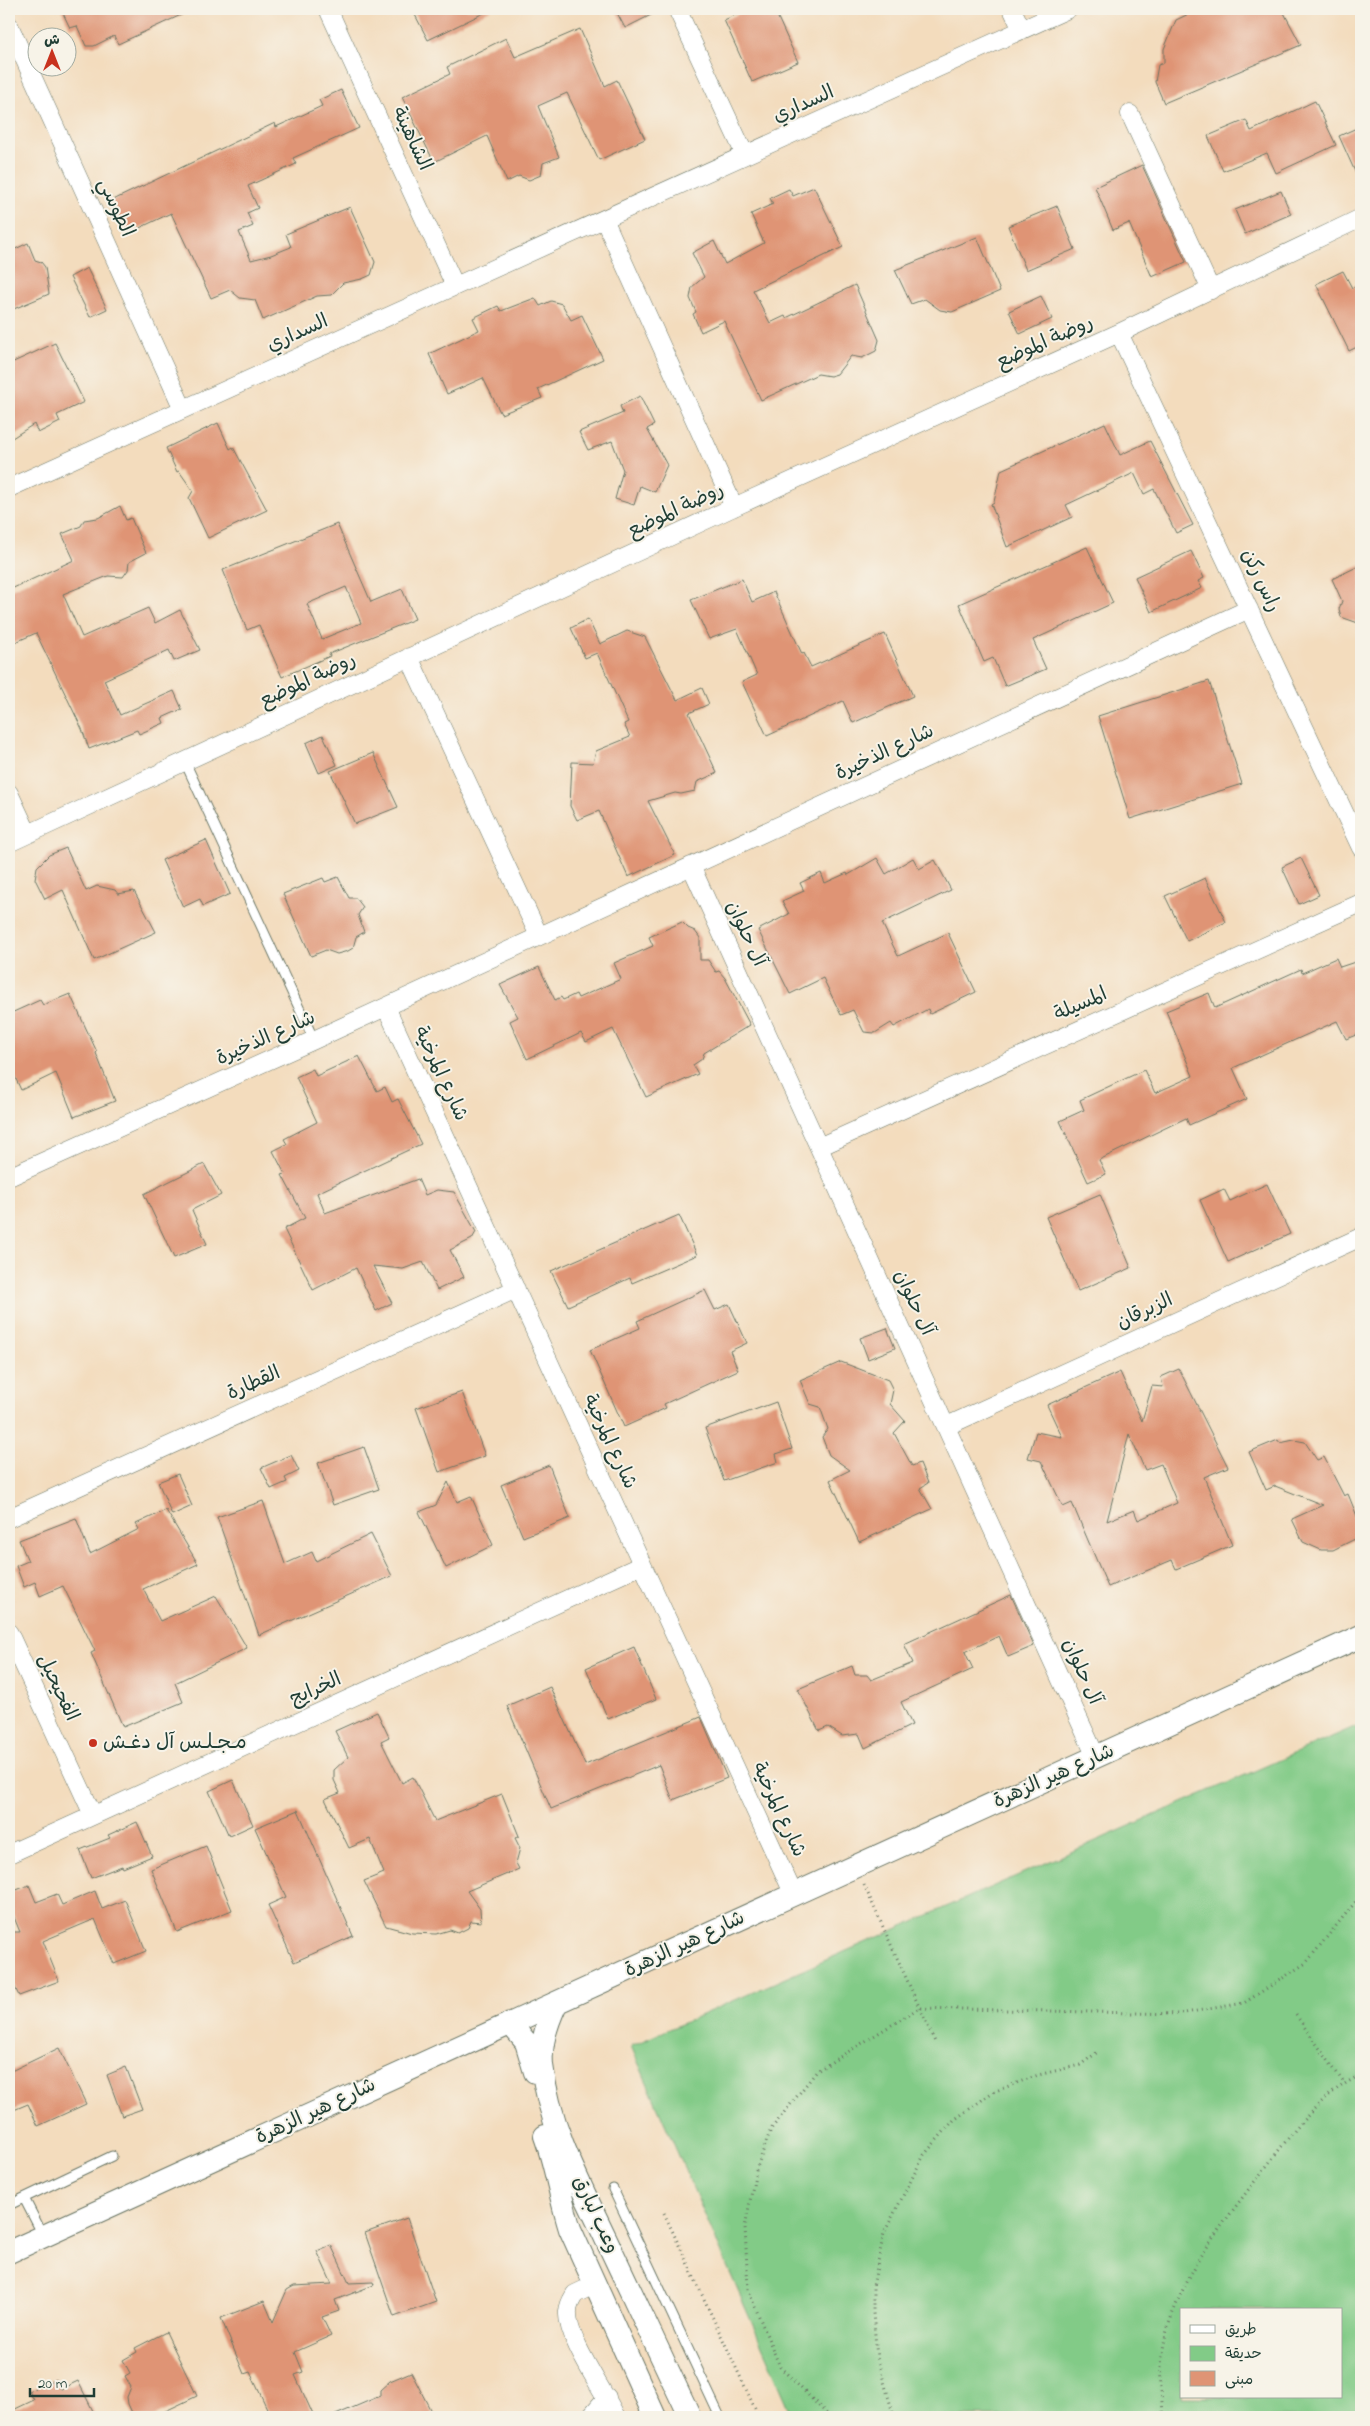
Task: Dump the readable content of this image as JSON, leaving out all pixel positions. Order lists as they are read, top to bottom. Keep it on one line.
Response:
{"streets":{"street":["السداري","الشاهينة","الطوسي","روضة الموضع","راس ركن","شارع الذخيرة","آل حلوان","المسيلة","شارع المرخية","الزبرقان","القطارة","الفحيحيل","الخرايج","شارع هير الزهرة","وعب لبارق"]},"crossings":[["السداري","الشاهينة"],["السداري","الطوسي"],["روضة الموضع","راس ركن"],["راس ركن","شارع الذخيرة"],["شارع الذخيرة","آل حلوان"],["شارع الذخيرة","شارع المرخية"],["آل حلوان","المسيلة"],["آل حلوان","الزبرقان"],["آل حلوان","شارع هير الزهرة"],["شارع المرخية","القطارة"],["شارع المرخية","الخرايج"],["شارع المرخية","شارع هير الزهرة"],["الفحيحيل","الخرايج"],["شارع هير الزهرة","وعب لبارق"]],"places":["مـجـلـس آل دغـش"],"legend":["طريق","حديقة","مبنى"],"scale_bar":"20 m","north":"top"}
